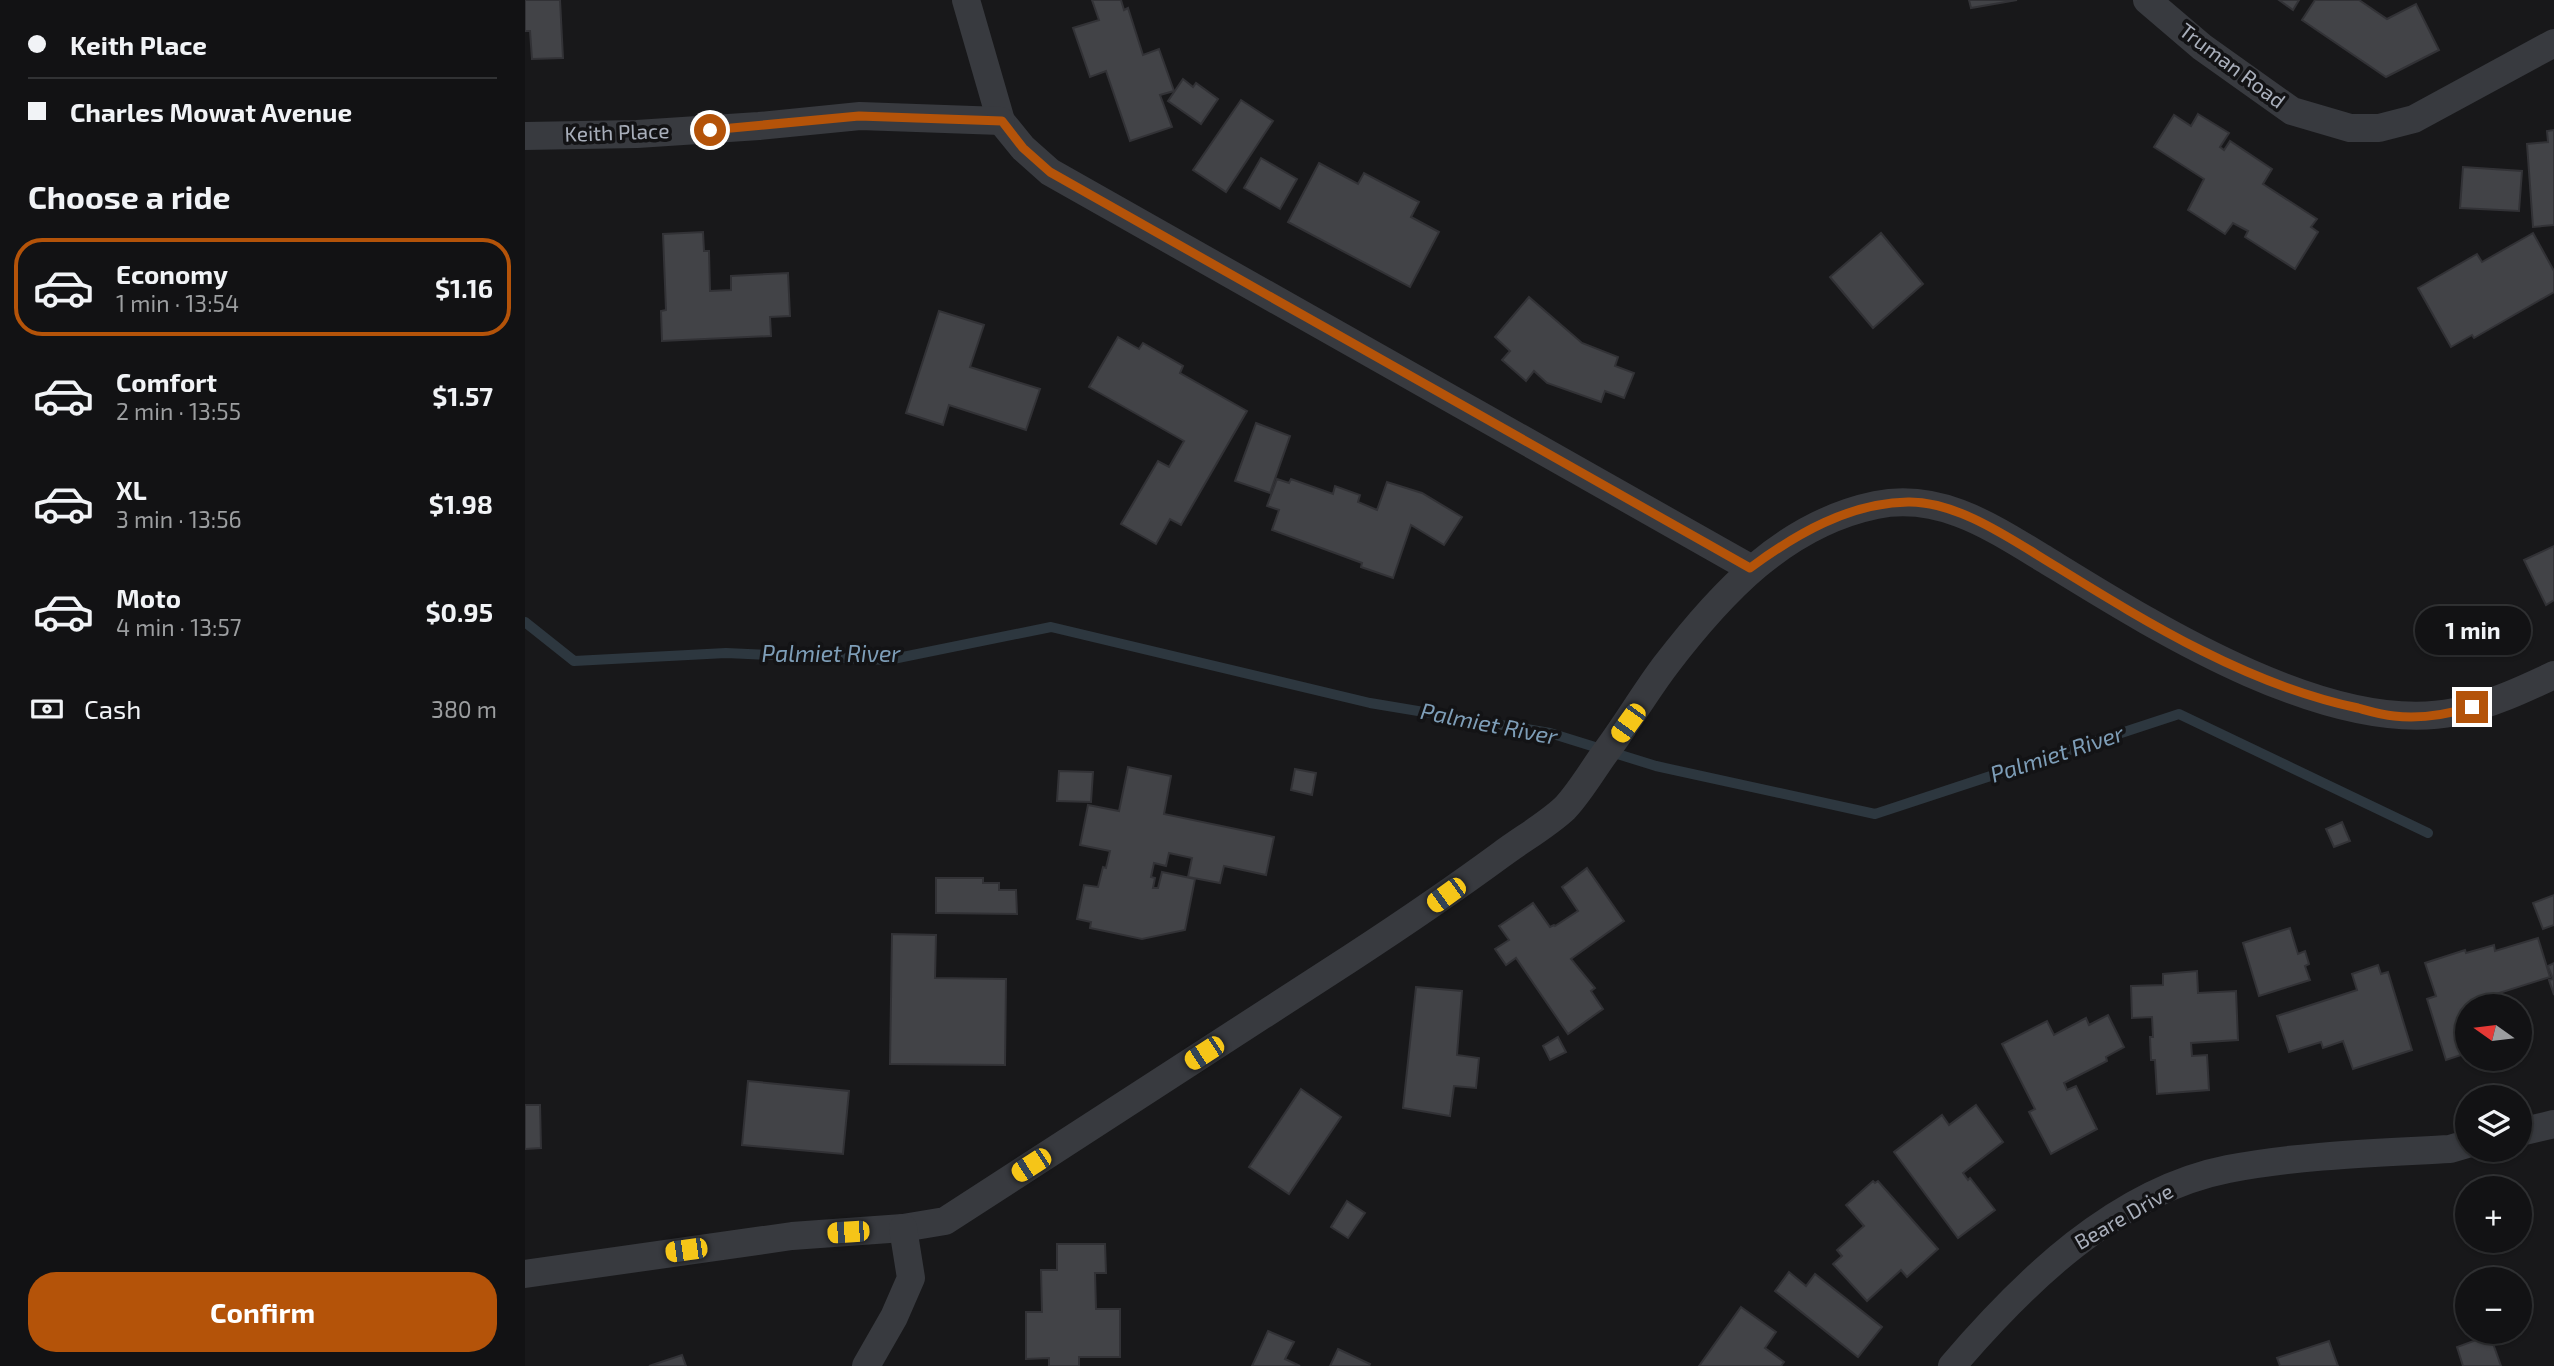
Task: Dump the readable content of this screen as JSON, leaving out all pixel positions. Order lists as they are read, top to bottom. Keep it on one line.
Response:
{"streets":{"street":["Truman Road","Keith Place","Beare Drive"]},"water":["Palmiet River"],"north":"left","page":{"banner":["Keith Place","Charles Mowat Avenue"],"heading":"Choose a ride","list":[{"name":"Economy","note":"1 min · 13:54","value":"$1.16"},{"name":"Comfort","note":"2 min · 13:55","value":"$1.57"},{"name":"XL","note":"3 min · 13:56","value":"$1.98"},{"name":"Moto","note":"4 min · 13:57","value":"$0.95"}],"bubble":"1 min","pay":["Cash","380 m"],"map_buttons":["+","−"],"buttons":"Confirm"}}
